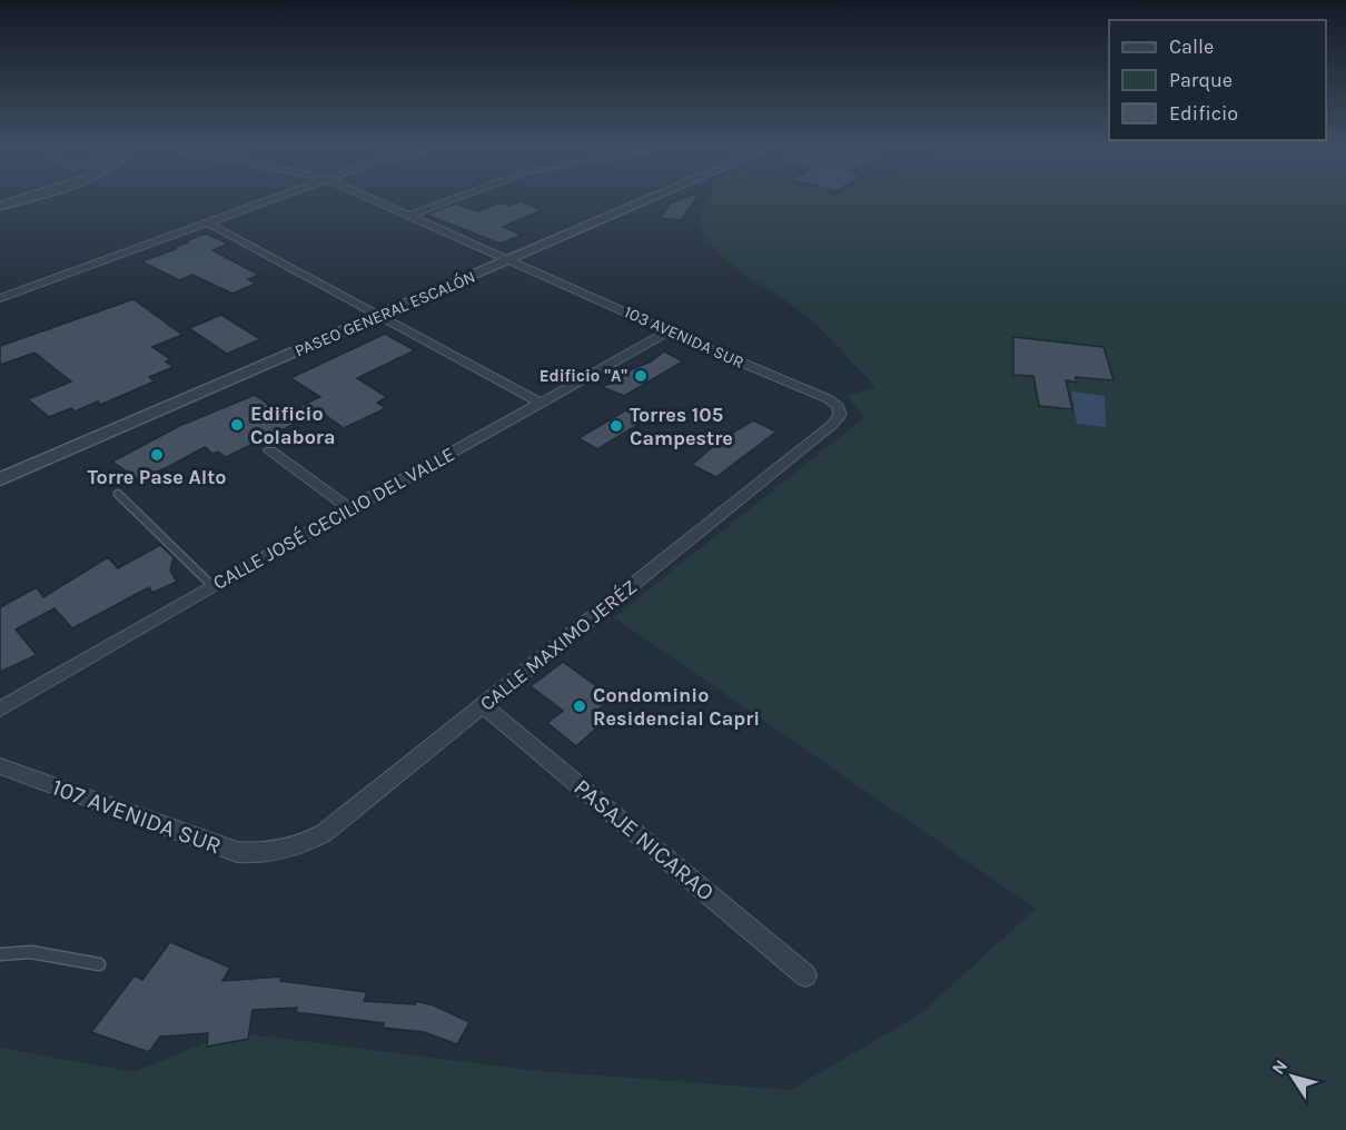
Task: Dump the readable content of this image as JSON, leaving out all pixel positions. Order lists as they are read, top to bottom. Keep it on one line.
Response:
{"streets":{"street":["PASEO GENERAL ESCALÓN","103 AVENIDA SUR","CALLE JOSÉ CECILIO DEL VALLE","CALLE MAXIMO JERÉZ","107 AVENIDA SUR","PASAJE NICARAO"]},"crossings":[["PASEO GENERAL ESCALÓN","103 AVENIDA SUR"],["103 AVENIDA SUR","CALLE JOSÉ CECILIO DEL VALLE"],["103 AVENIDA SUR","CALLE MAXIMO JERÉZ"],["CALLE MAXIMO JERÉZ","107 AVENIDA SUR"],["CALLE MAXIMO JERÉZ","PASAJE NICARAO"]],"places":["Edificio \"A\"","Edificio Colabora","Torres 105 Campestre","Torre Pase Alto","Condominio Residencial Capri"],"legend":["Calle","Parque","Edificio"],"north":"top left"}
